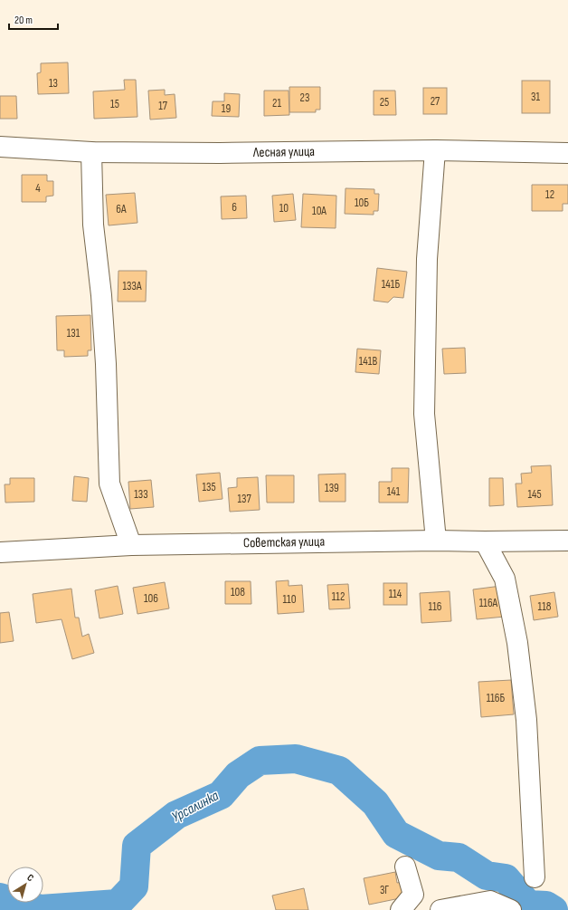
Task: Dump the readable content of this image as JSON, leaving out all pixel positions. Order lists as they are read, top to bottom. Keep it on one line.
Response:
{"streets":{"street":["Лесная улица","Советская улица"]},"water":["Урсалинка"],"house_numbers":["13","31","23","27","25","21","15","17","19","4","12","10Б","6","10","6А","10А","141Б","133А","131","141В","135","139","141","133","145","137","108","114","112","106","110","116А","116","118","116Б","3Г"],"scale_bar":"20 m","north":"top right"}
